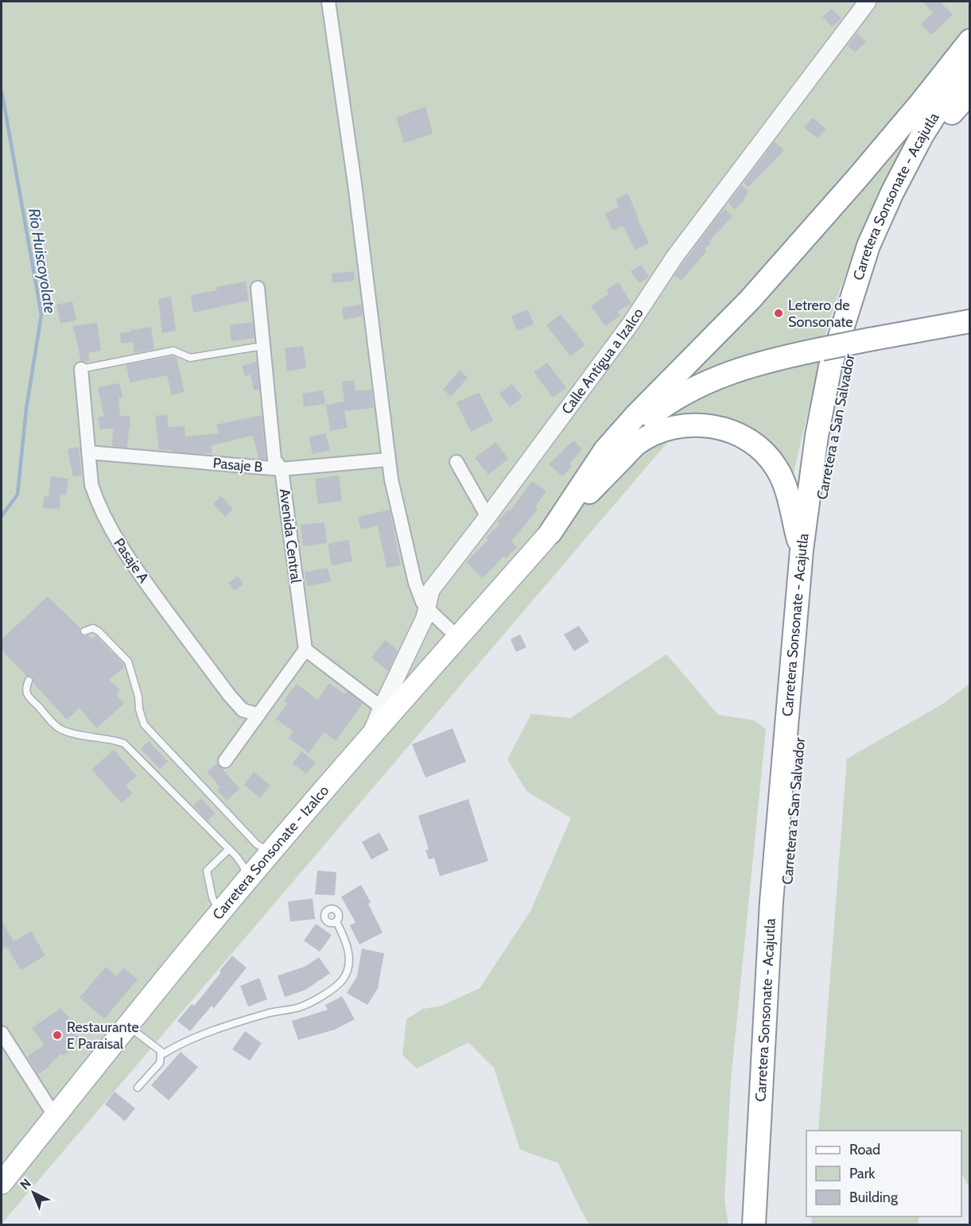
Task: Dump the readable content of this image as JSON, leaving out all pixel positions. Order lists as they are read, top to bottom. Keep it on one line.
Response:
{"streets":{"highway":["Carretera Sonsonate - Acajutla","Carretera a San Salvador"],"main road":["Carretera Sonsonate - Izalco"],"street":["Calle Antigua a Izalco","Pasaje B","Avenida Central","Pasaje A"]},"crossings":[["Calle Antigua a Izalco","Carretera Sonsonate - Izalco"],["Pasaje B","Avenida Central"],["Pasaje B","Pasaje A"]],"water":["Río Huiscoyolate"],"places":["Letrero de Sonsonate","Restaurante E Paraisal"],"legend":["Road","Park","Building"],"north":"top left"}
